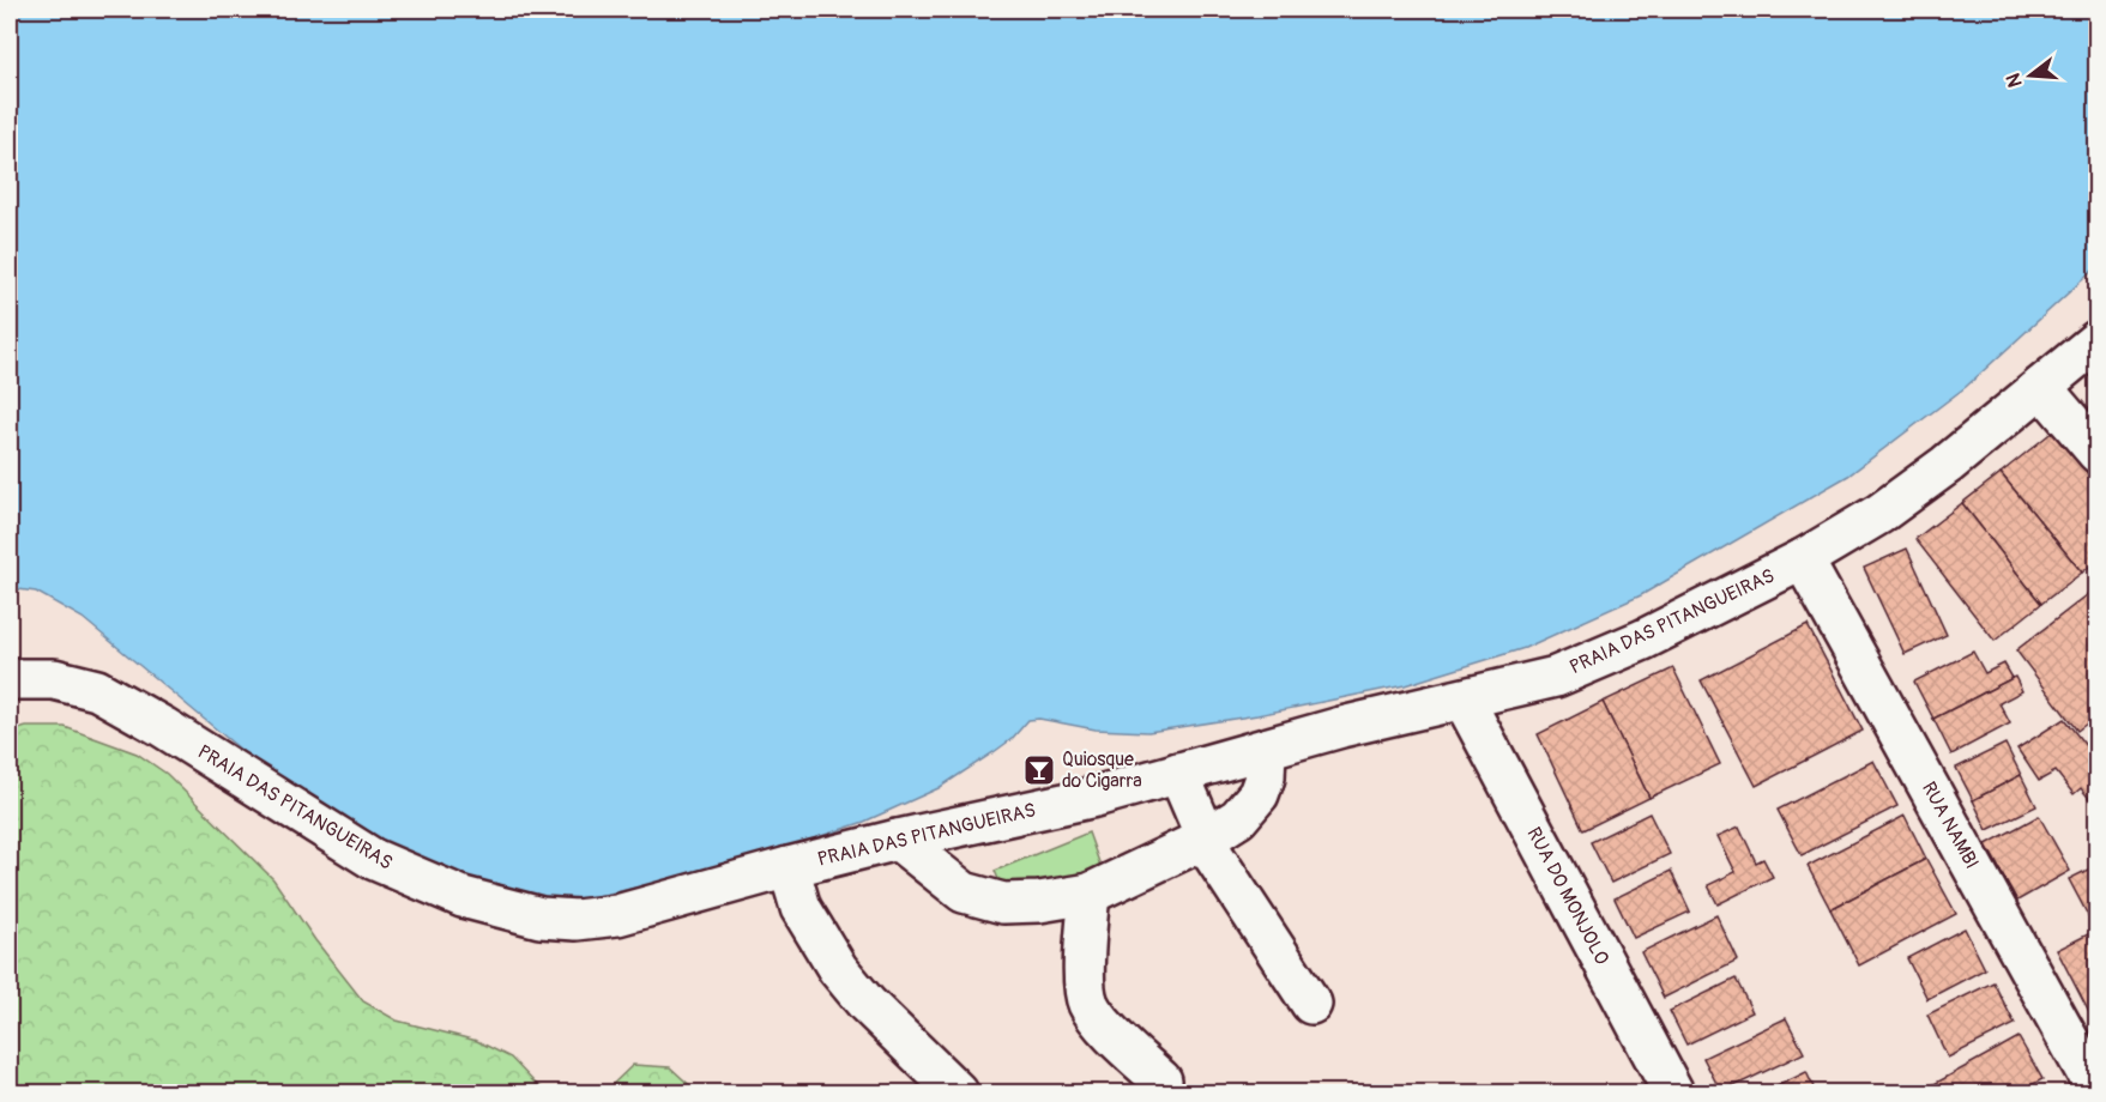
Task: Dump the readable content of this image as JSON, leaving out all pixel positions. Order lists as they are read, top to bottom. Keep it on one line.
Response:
{"streets":{"street":["PRAIA DAS PITANGUEIRAS","RUA NAMBI","RUA DO MONJOLO"]},"crossings":[["PRAIA DAS PITANGUEIRAS","RUA NAMBI"],["PRAIA DAS PITANGUEIRAS","RUA DO MONJOLO"]],"places":{"bar":["Quiosque do Cigarra"]},"north":"left"}
